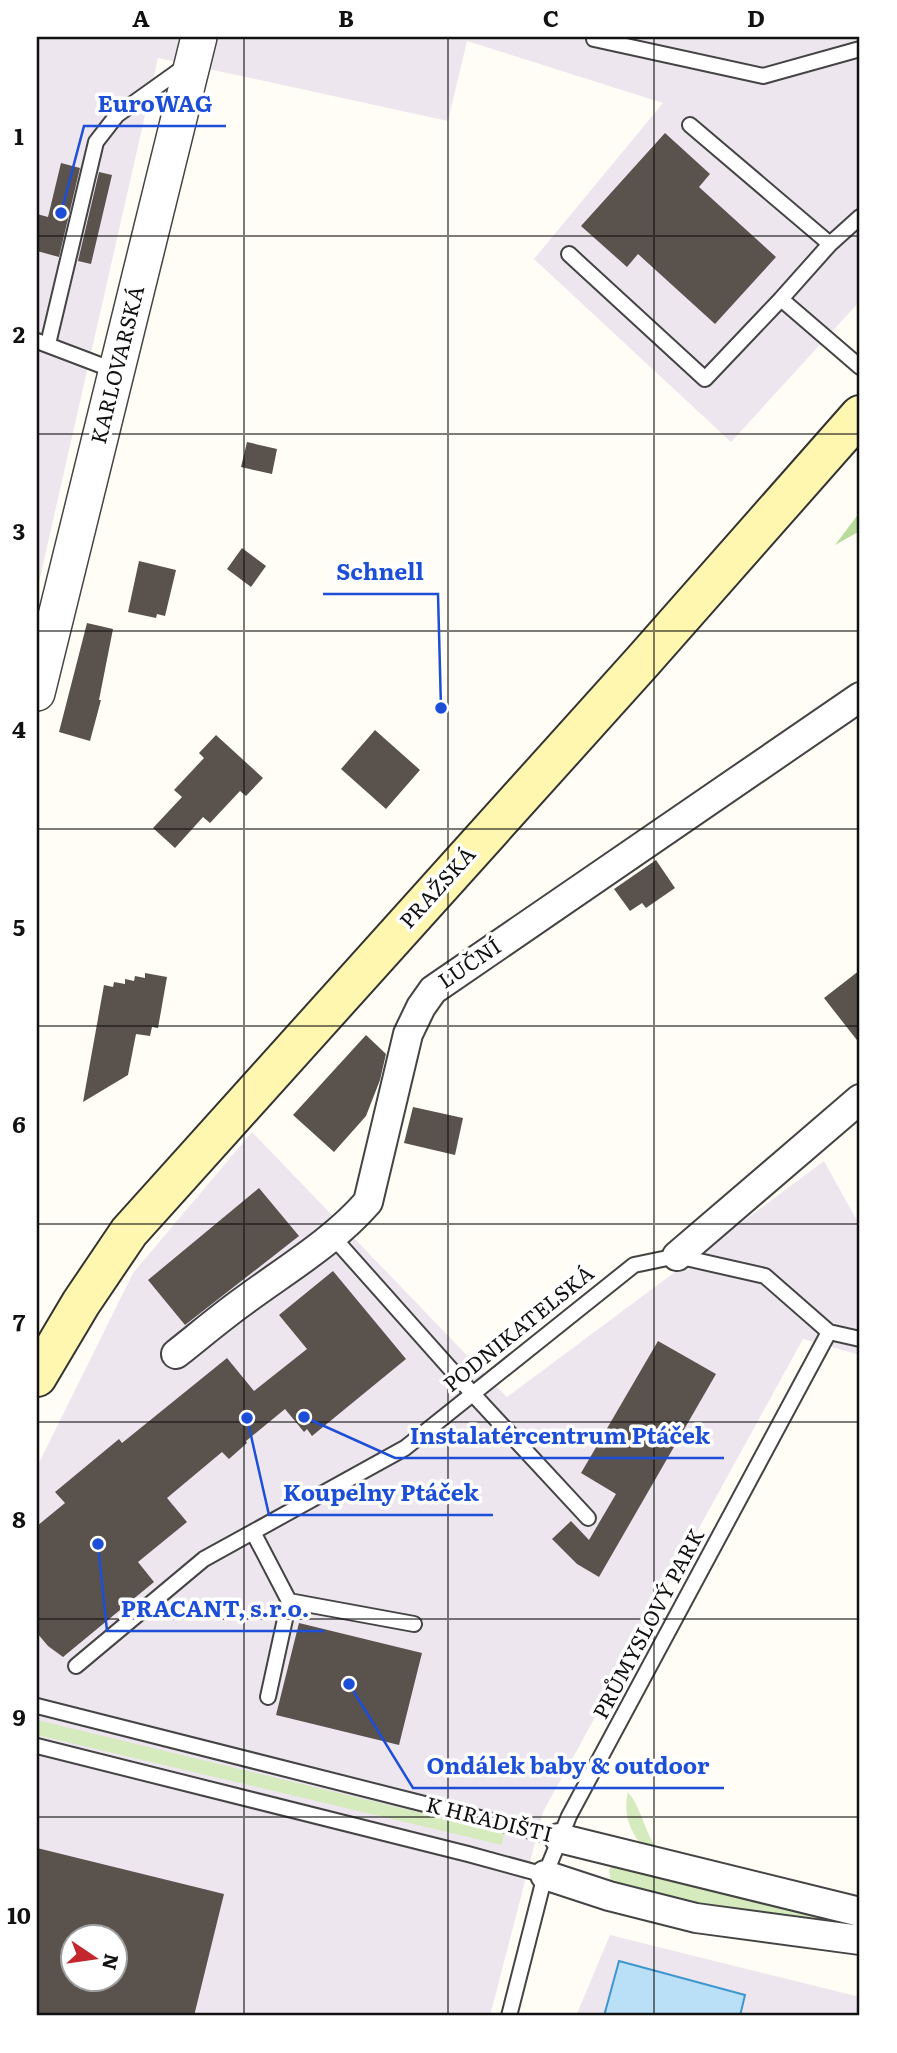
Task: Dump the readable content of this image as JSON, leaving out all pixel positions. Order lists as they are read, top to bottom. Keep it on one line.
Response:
{"streets":{"main road":["PRAŽSKÁ"],"street":["KARLOVARSKÁ","LUČNÍ","K HRADIŠTI"],"lane":["PODNIKATELSKÁ","PRŮMYSLOVÝ PARK"]},"crossings":[["PODNIKATELSKÁ","PRŮMYSLOVÝ PARK"],["PRŮMYSLOVÝ PARK","K HRADIŠTI"]],"places":["EuroWAG","Schnell","Instalatércentrum Ptáček","Koupelny Ptáček","PRACANT, s.r.o.","Ondálek baby & outdoor"],"north":"right","grid":{"columns":["A","B","C","D"],"rows":["1","2","3","4","5","6","7","8","9","10"]}}
